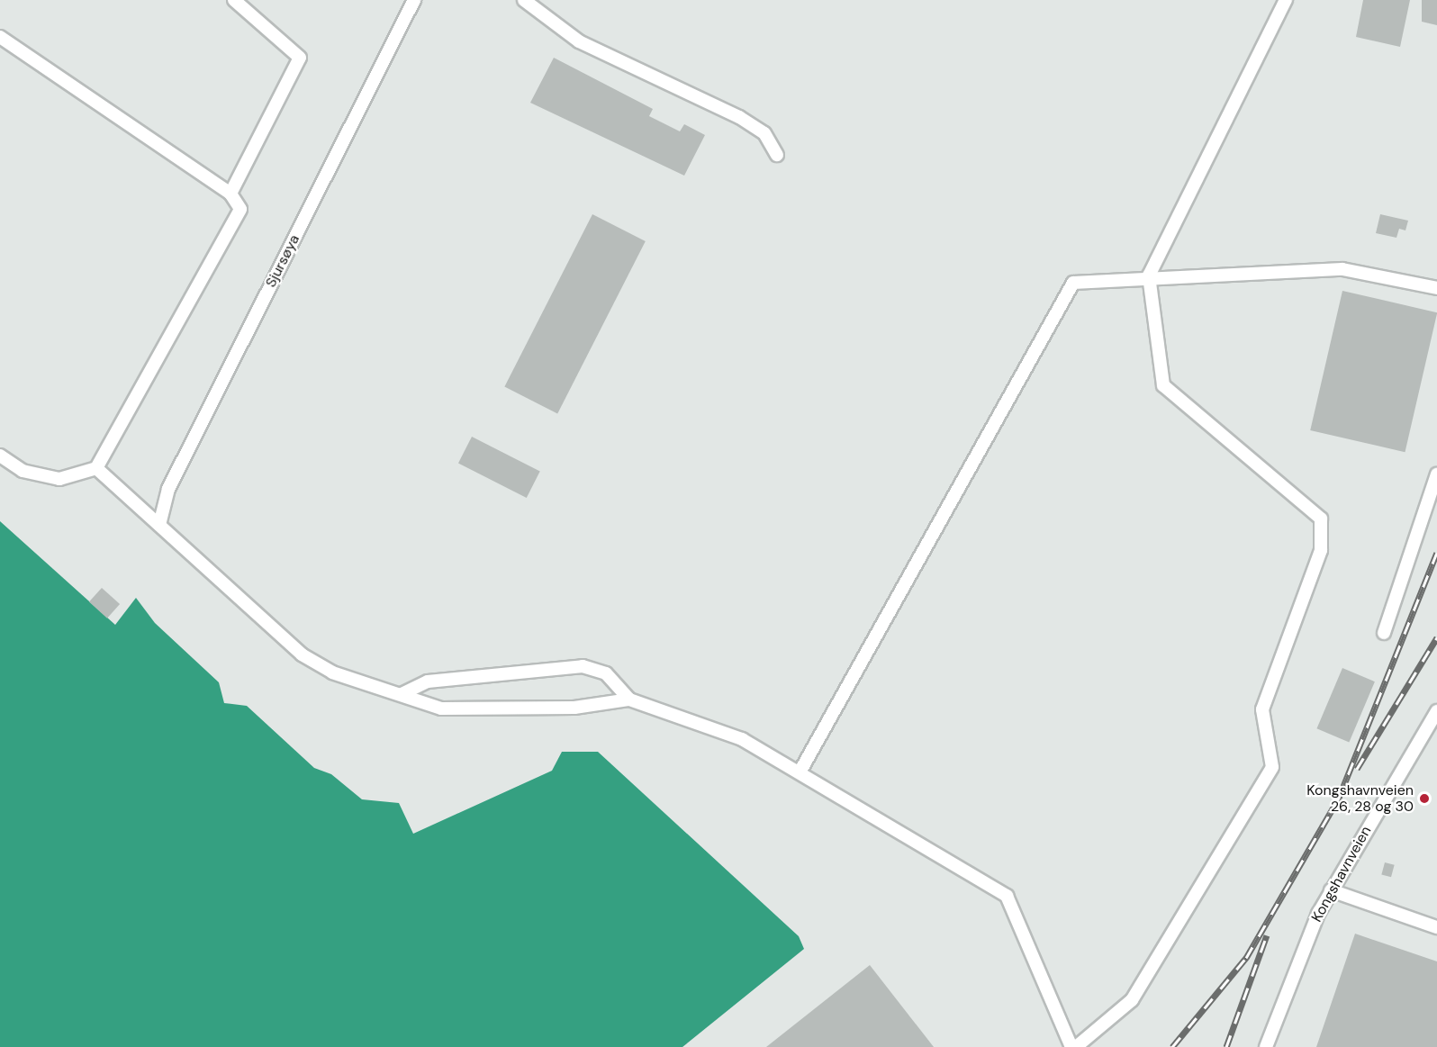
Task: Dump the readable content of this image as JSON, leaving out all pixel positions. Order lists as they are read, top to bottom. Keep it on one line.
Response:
{"streets":{"lane":["Sjursøya","Kongshavnveien"]},"places":["Kongshavnveien 26, 28 og 30"]}
